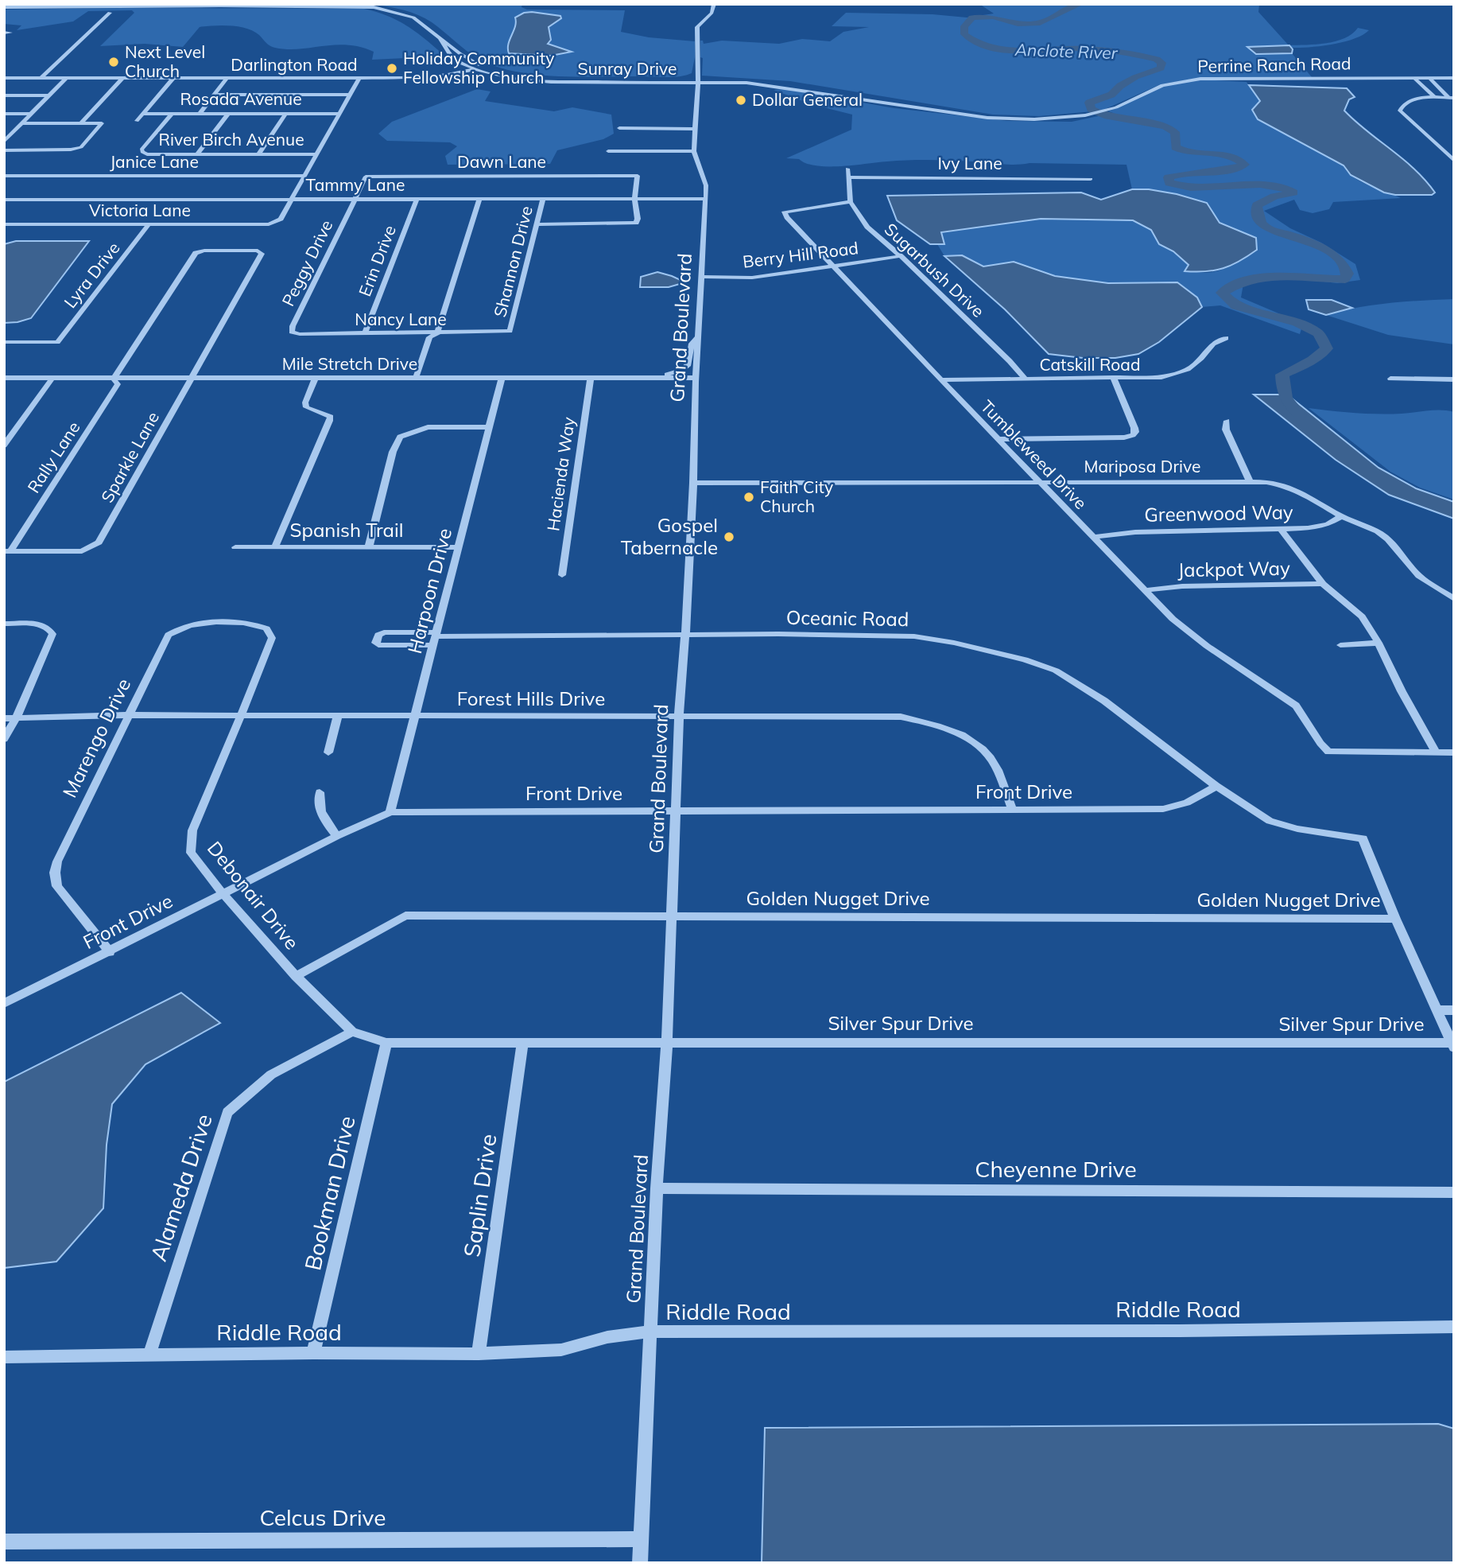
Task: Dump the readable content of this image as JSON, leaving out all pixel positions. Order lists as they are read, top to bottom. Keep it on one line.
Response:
{"streets":{"street":["Darlington Road","Perrine Ranch Road","Sunray Drive","Rosada Avenue","River Birch Avenue","Janice Lane","Dawn Lane","Ivy Lane","Tammy Lane","Victoria Lane","Berry Hill Road","Erin Drive","Shannon Drive","Peggy Drive","Sugarbush Drive","Lyra Drive","Nancy Lane","Grand Boulevard","Mile Stretch Drive","Catskill Road","Tumbleweed Drive","Rally Lane","Sparkle Lane","Mariposa Drive","Hacienda Way","Greenwood Way","Spanish Trail","Jackpot Way","Harpoon Drive","Oceanic Road","Forest Hills Drive","Marengo Drive","Front Drive","Debonair Drive","Golden Nugget Drive","Silver Spur Drive","Cheyenne Drive","Alameda Drive","Bookman Drive","Saplin Drive","Riddle Road","Celcus Drive"]},"crossings":[["Darlington Road","Sunray Drive"],["Perrine Ranch Road","Sunray Drive"],["Perrine Ranch Road","Grand Boulevard"],["Sunray Drive","Grand Boulevard"],["Rosada Avenue","River Birch Avenue"],["Dawn Lane","Tammy Lane"],["Dawn Lane","Peggy Drive"],["Tammy Lane","Victoria Lane"],["Tammy Lane","Erin Drive"],["Tammy Lane","Shannon Drive"],["Tammy Lane","Peggy Drive"],["Tammy Lane","Grand Boulevard"],["Victoria Lane","Lyra Drive"],["Berry Hill Road","Sugarbush Drive"],["Berry Hill Road","Grand Boulevard"],["Berry Hill Road","Tumbleweed Drive"],["Erin Drive","Nancy Lane"],["Shannon Drive","Nancy Lane"],["Peggy Drive","Nancy Lane"],["Sugarbush Drive","Catskill Road"],["Sugarbush Drive","Tumbleweed Drive"],["Grand Boulevard","Mile Stretch Drive"],["Grand Boulevard","Mariposa Drive"],["Grand Boulevard","Oceanic Road"],["Grand Boulevard","Forest Hills Drive"],["Grand Boulevard","Front Drive"],["Grand Boulevard","Golden Nugget Drive"],["Grand Boulevard","Silver Spur Drive"],["Grand Boulevard","Cheyenne Drive"],["Grand Boulevard","Riddle Road"],["Grand Boulevard","Celcus Drive"],["Mile Stretch Drive","Rally Lane"],["Mile Stretch Drive","Sparkle Lane"],["Mile Stretch Drive","Hacienda Way"],["Mile Stretch Drive","Harpoon Drive"],["Catskill Road","Tumbleweed Drive"],["Tumbleweed Drive","Mariposa Drive"],["Tumbleweed Drive","Greenwood Way"],["Tumbleweed Drive","Jackpot Way"],["Rally Lane","Sparkle Lane"],["Mariposa Drive","Greenwood Way"],["Spanish Trail","Harpoon Drive"],["Harpoon Drive","Oceanic Road"],["Harpoon Drive","Forest Hills Drive"],["Harpoon Drive","Front Drive"],["Oceanic Road","Front Drive"],["Oceanic Road","Golden Nugget Drive"],["Forest Hills Drive","Marengo Drive"],["Forest Hills Drive","Front Drive"],["Forest Hills Drive","Debonair Drive"],["Marengo Drive","Front Drive"],["Marengo Drive","Debonair Drive"],["Front Drive","Debonair Drive"],["Debonair Drive","Golden Nugget Drive"],["Debonair Drive","Silver Spur Drive"],["Debonair Drive","Alameda Drive"],["Silver Spur Drive","Alameda Drive"],["Silver Spur Drive","Bookman Drive"],["Silver Spur Drive","Saplin Drive"],["Alameda Drive","Riddle Road"],["Bookman Drive","Riddle Road"],["Saplin Drive","Riddle Road"]],"water":["Anclote River"],"places":["Next Level Church","Holiday Community Fellowship Church","Dollar General","Faith City Church","Gospel Tabernacle"]}
